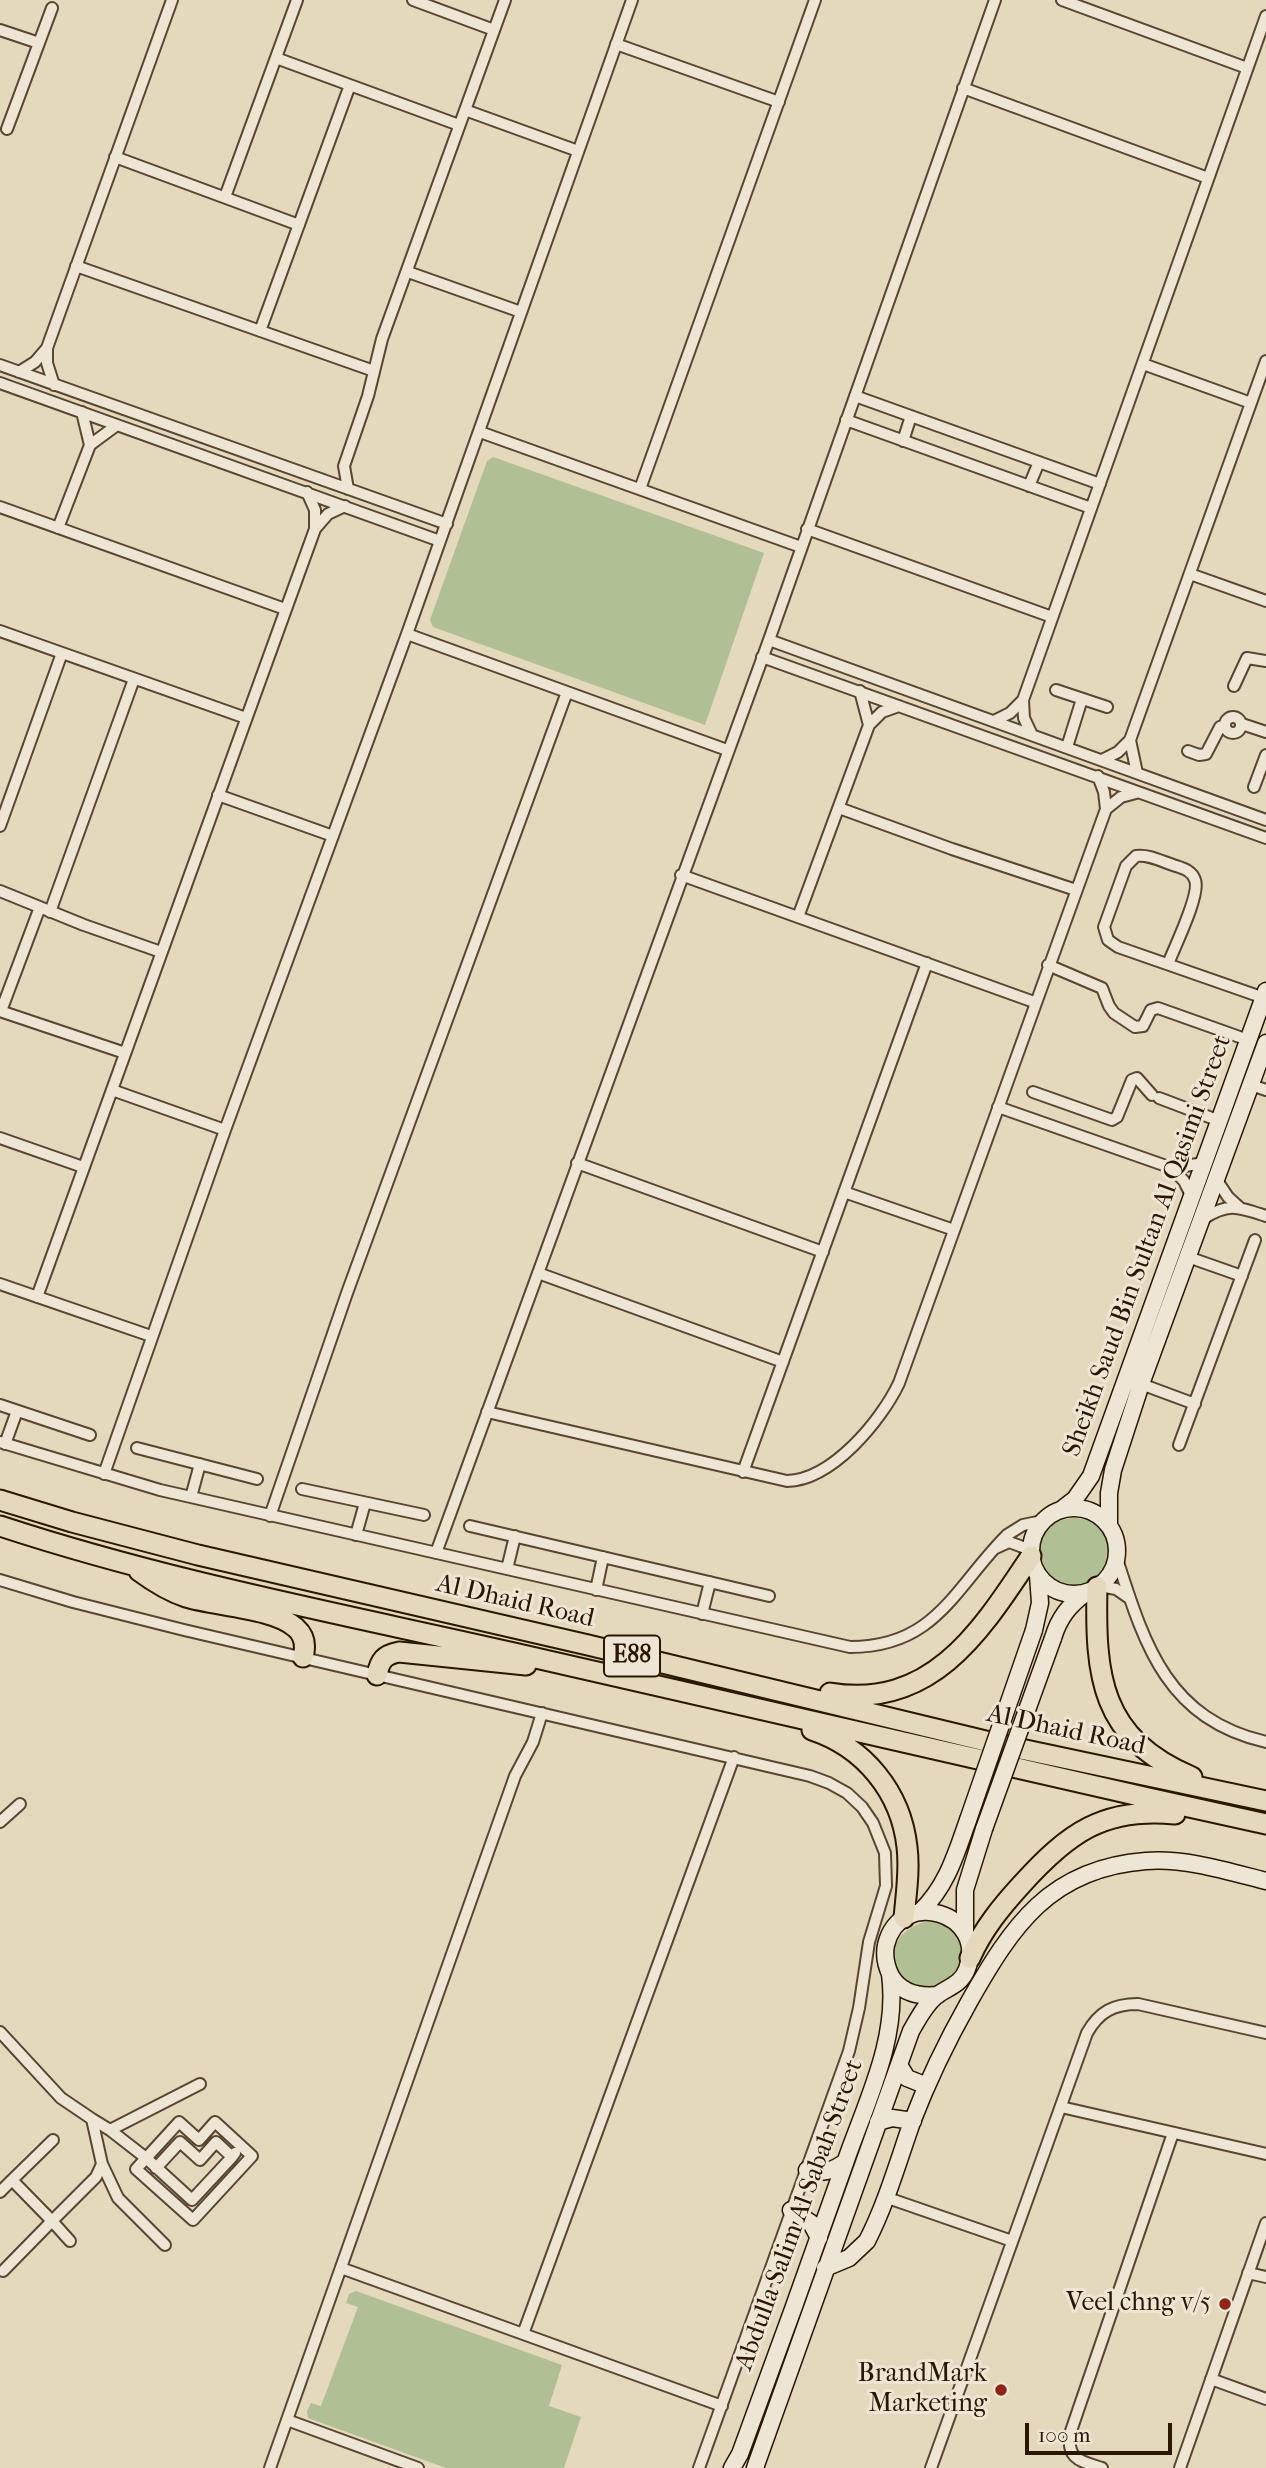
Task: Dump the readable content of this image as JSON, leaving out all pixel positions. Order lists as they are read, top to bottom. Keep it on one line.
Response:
{"streets":{"highway":["Al Dhaid Road","E88"],"main road":["Sheikh Saud Bin Sultan Al Qasimi Street","Abdulla Salim Al Sabah Street"]},"places":["Veel chng v/5","BrandMark Marketing"],"scale_bar":"100 m"}
